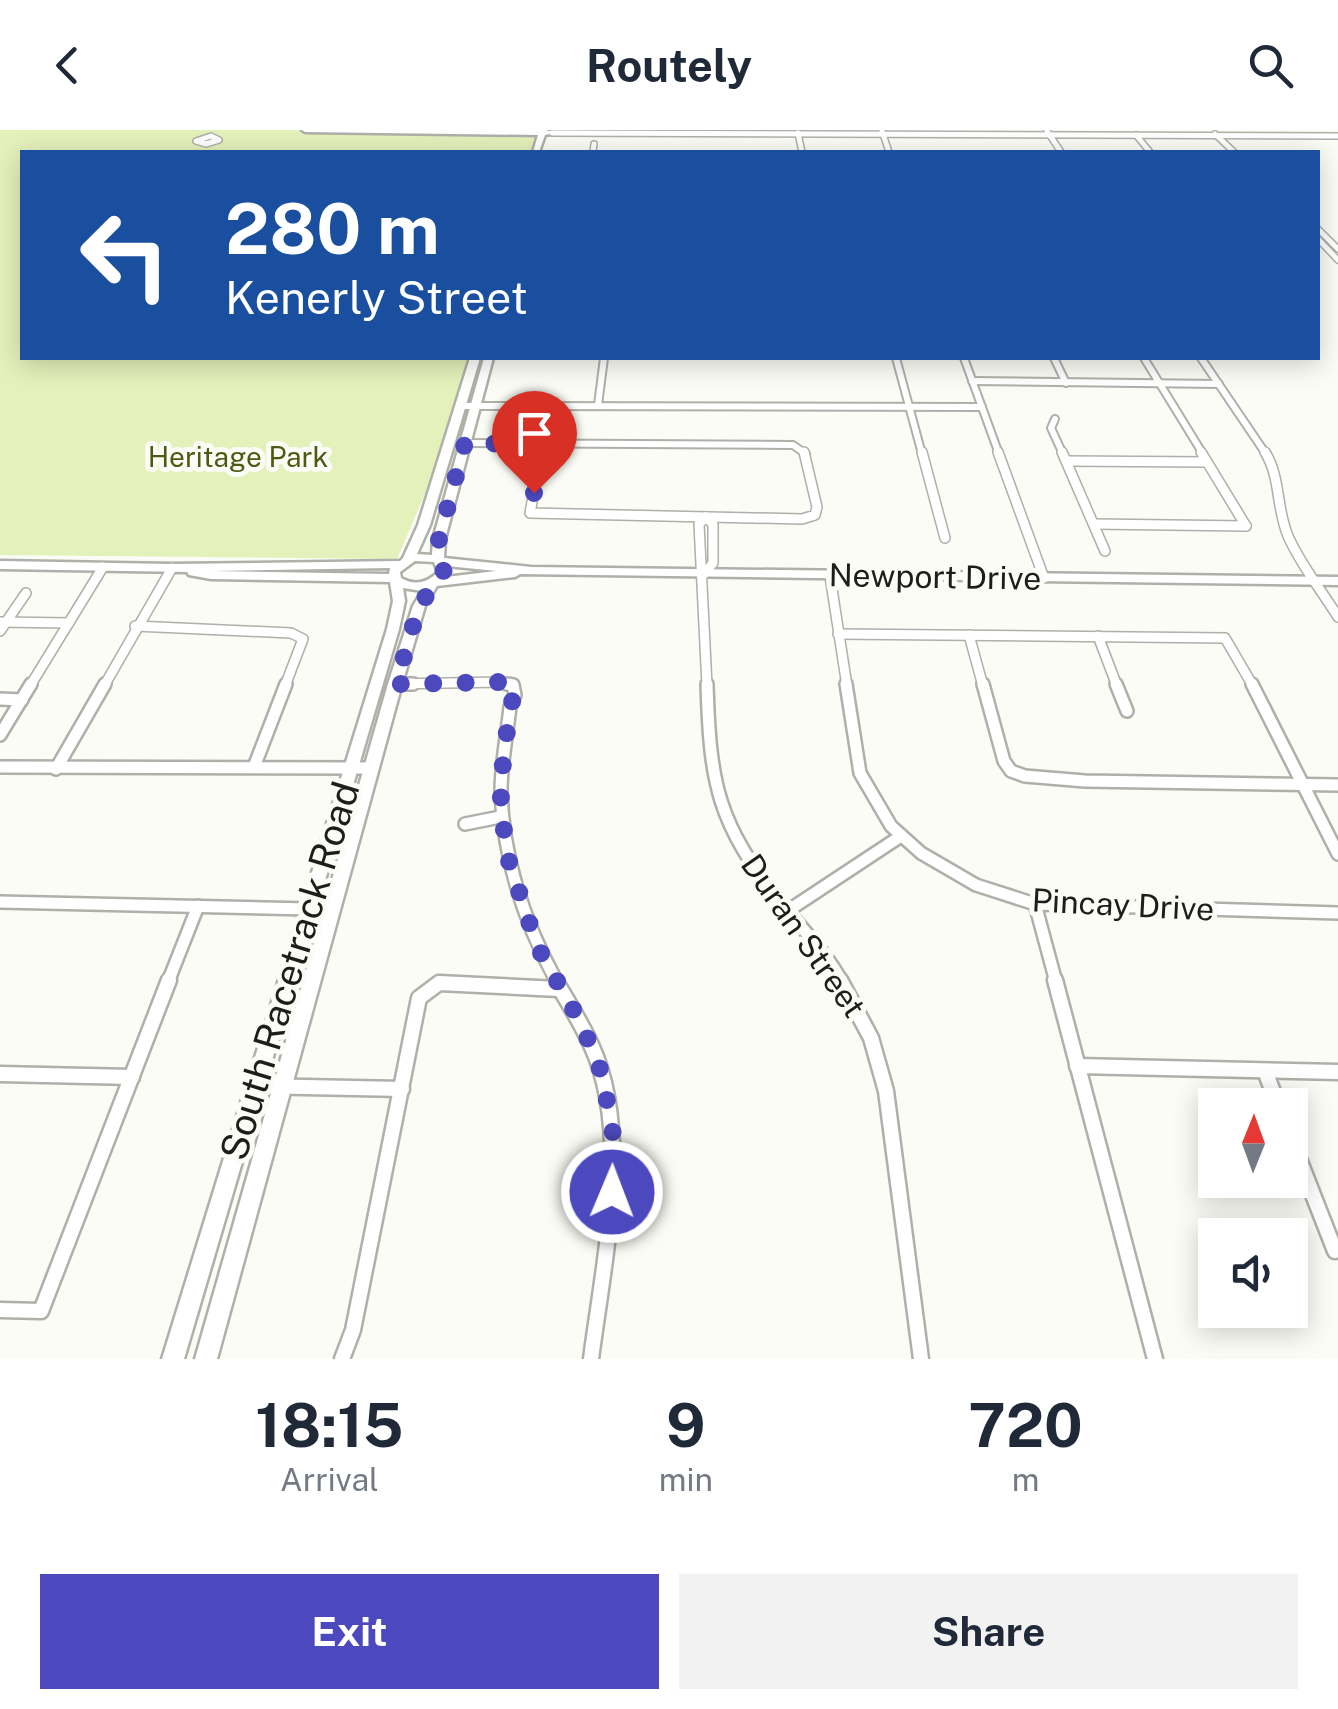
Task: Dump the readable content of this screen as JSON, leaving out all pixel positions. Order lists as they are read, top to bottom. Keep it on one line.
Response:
{"streets":{"main road":["Newport Drive","South Racetrack Road"],"street":["Pincay Drive","Duran Street"]},"crossings":[["Newport Drive","Pincay Drive"],["Newport Drive","Duran Street"],["Newport Drive","South Racetrack Road"]],"parks":["Heritage Park"],"north":"top","page":{"header":"Routely","turn":["280 m","Kenerly Street"],"eta":["18:15","Arrival","9","min","720","m"],"buttons":["Exit","Share"]}}
